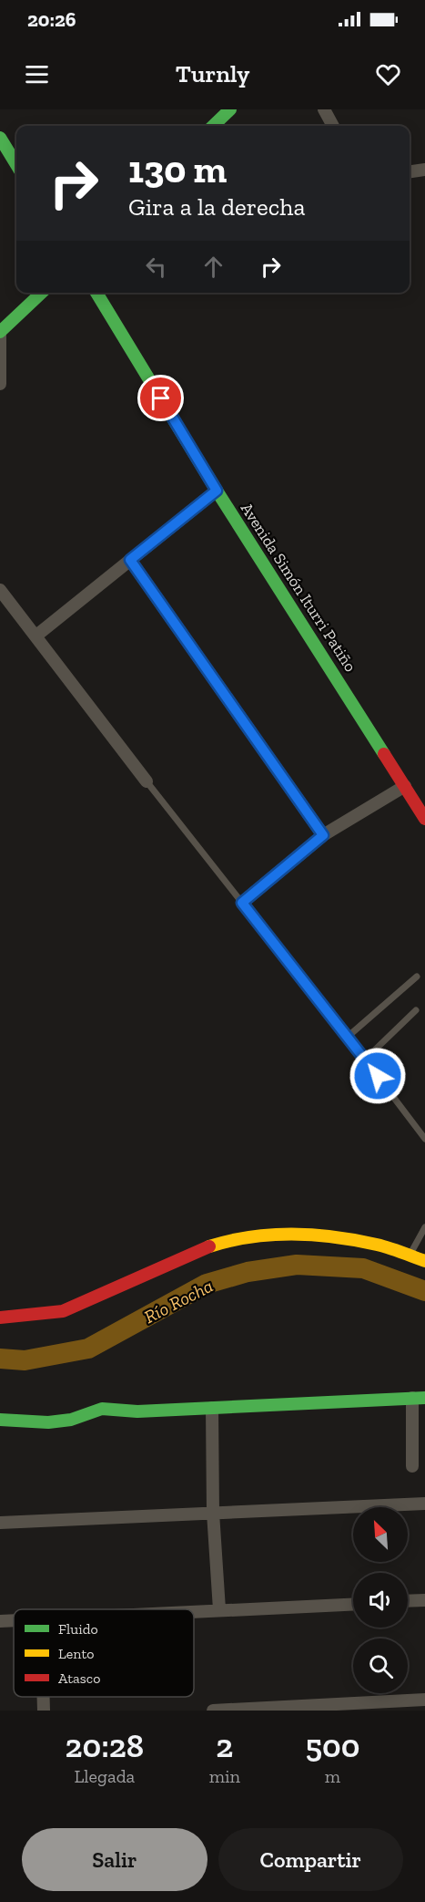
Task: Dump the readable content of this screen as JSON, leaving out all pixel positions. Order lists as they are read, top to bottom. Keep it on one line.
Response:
{"streets":{"street":["Avenida Simón Iturri Patiño"]},"water":["Río Rocha"],"legend":["Fluido","Lento","Atasco"],"north":"top left","page":{"status":"20:26","header":"Turnly","turn":["130 m","Gira a la derecha"],"eta":["20:28","Llegada","2","min","500","m"],"buttons":["Salir","Compartir"]}}
